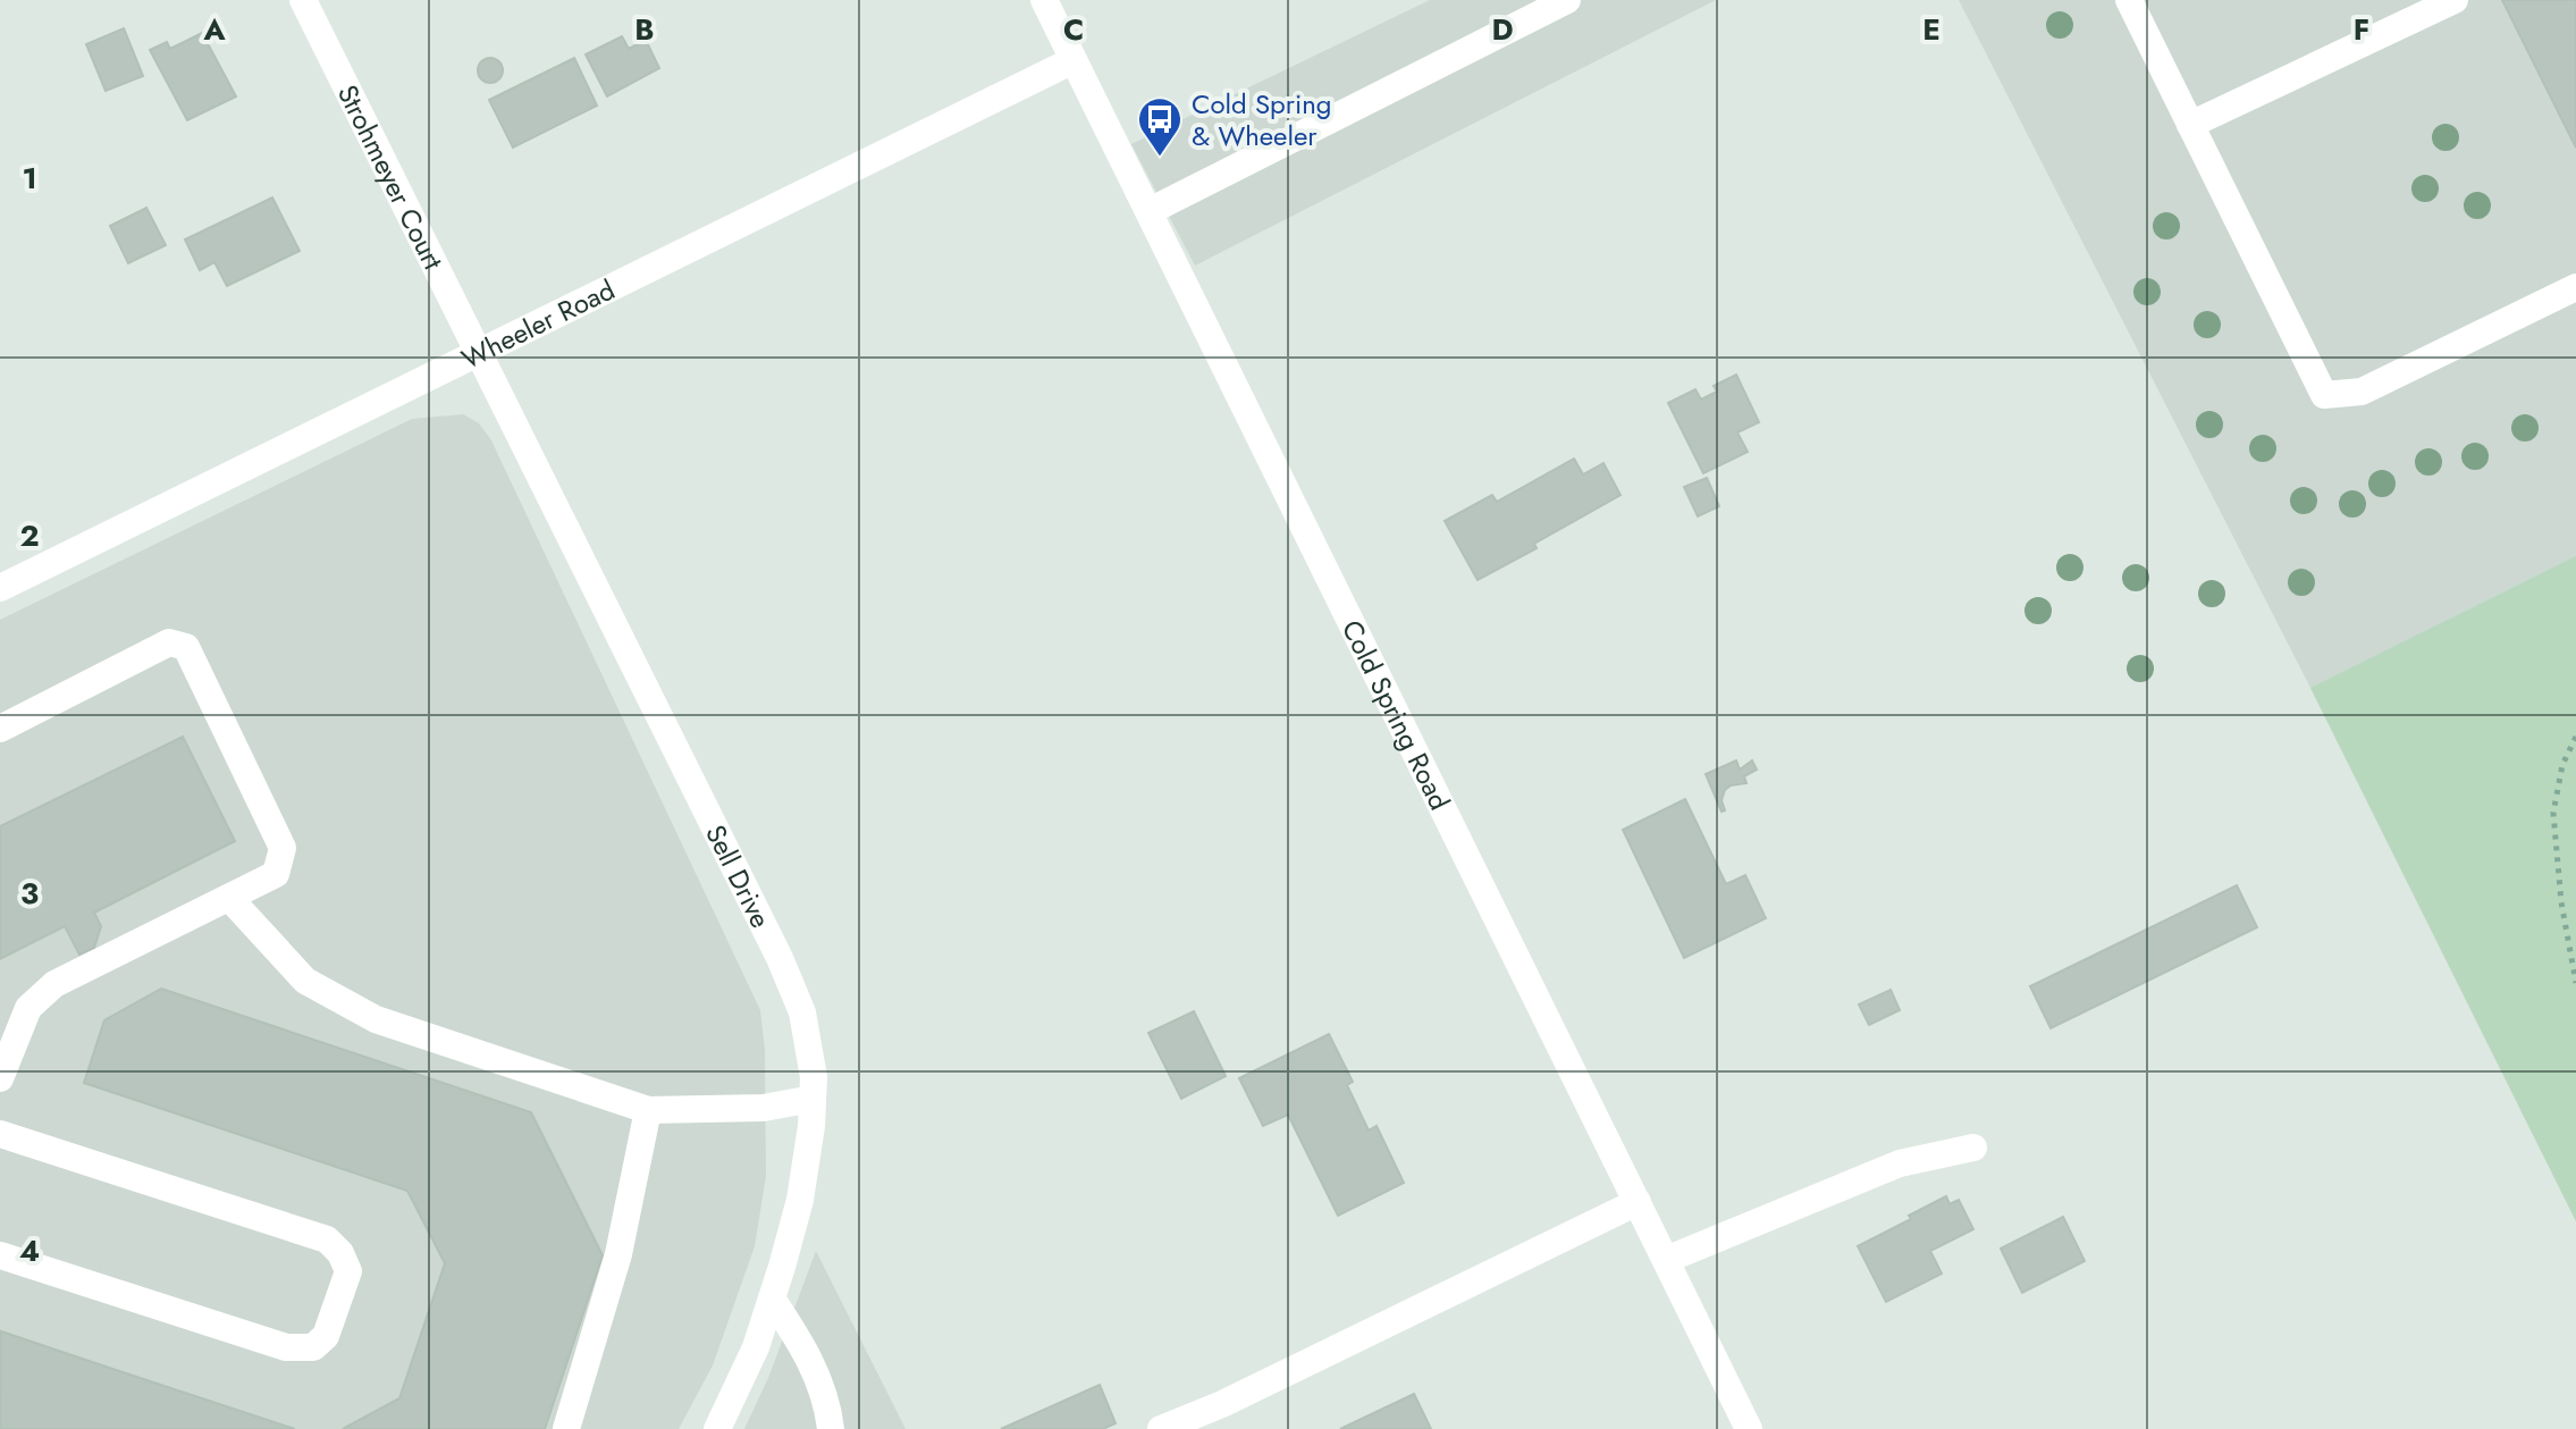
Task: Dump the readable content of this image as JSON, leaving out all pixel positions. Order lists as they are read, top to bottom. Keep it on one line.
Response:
{"streets":{"street":["Strohmeyer Court","Wheeler Road","Cold Spring Road","Sell Drive"]},"crossings":[["Strohmeyer Court","Wheeler Road"],["Strohmeyer Court","Sell Drive"],["Wheeler Road","Cold Spring Road"],["Wheeler Road","Sell Drive"]],"places":{"bus stop":["Cold Spring & Wheeler"]},"grid":{"columns":["A","B","C","D","E","F"],"rows":["1","2","3","4"]}}
